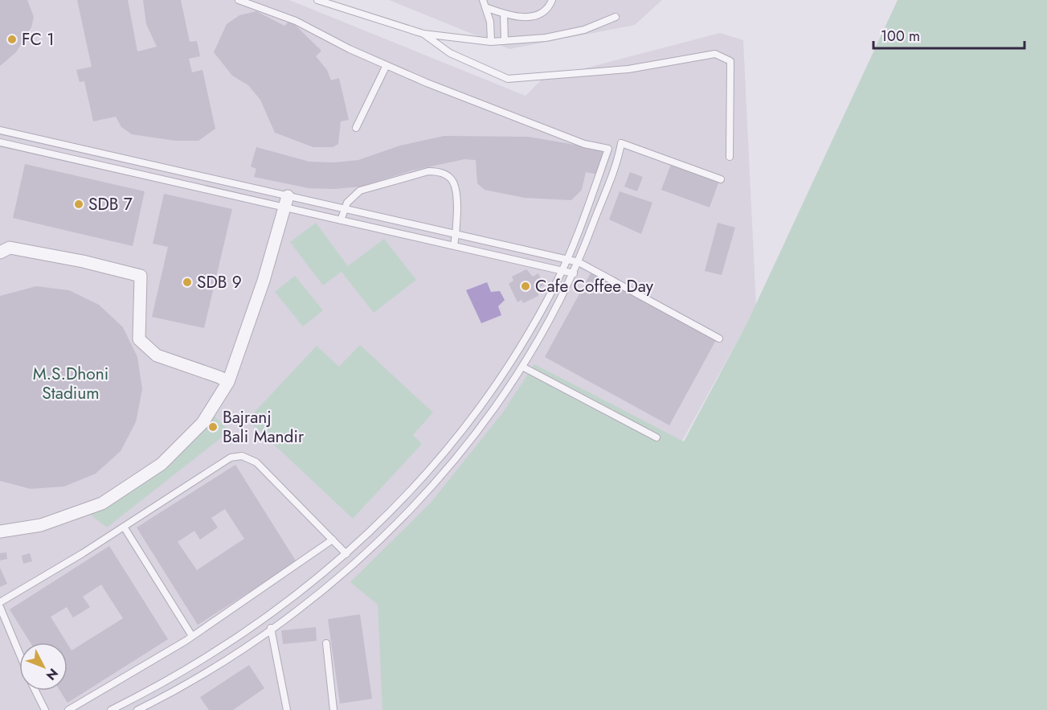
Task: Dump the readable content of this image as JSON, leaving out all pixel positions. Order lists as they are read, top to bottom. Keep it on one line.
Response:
{"parks":["M.S.Dhoni Stadium"],"places":["FC 1","SDB 7","SDB 9","Cafe Coffee Day","Bajranj Bali Mandir"],"scale_bar":"100 m","north":"bottom right"}
